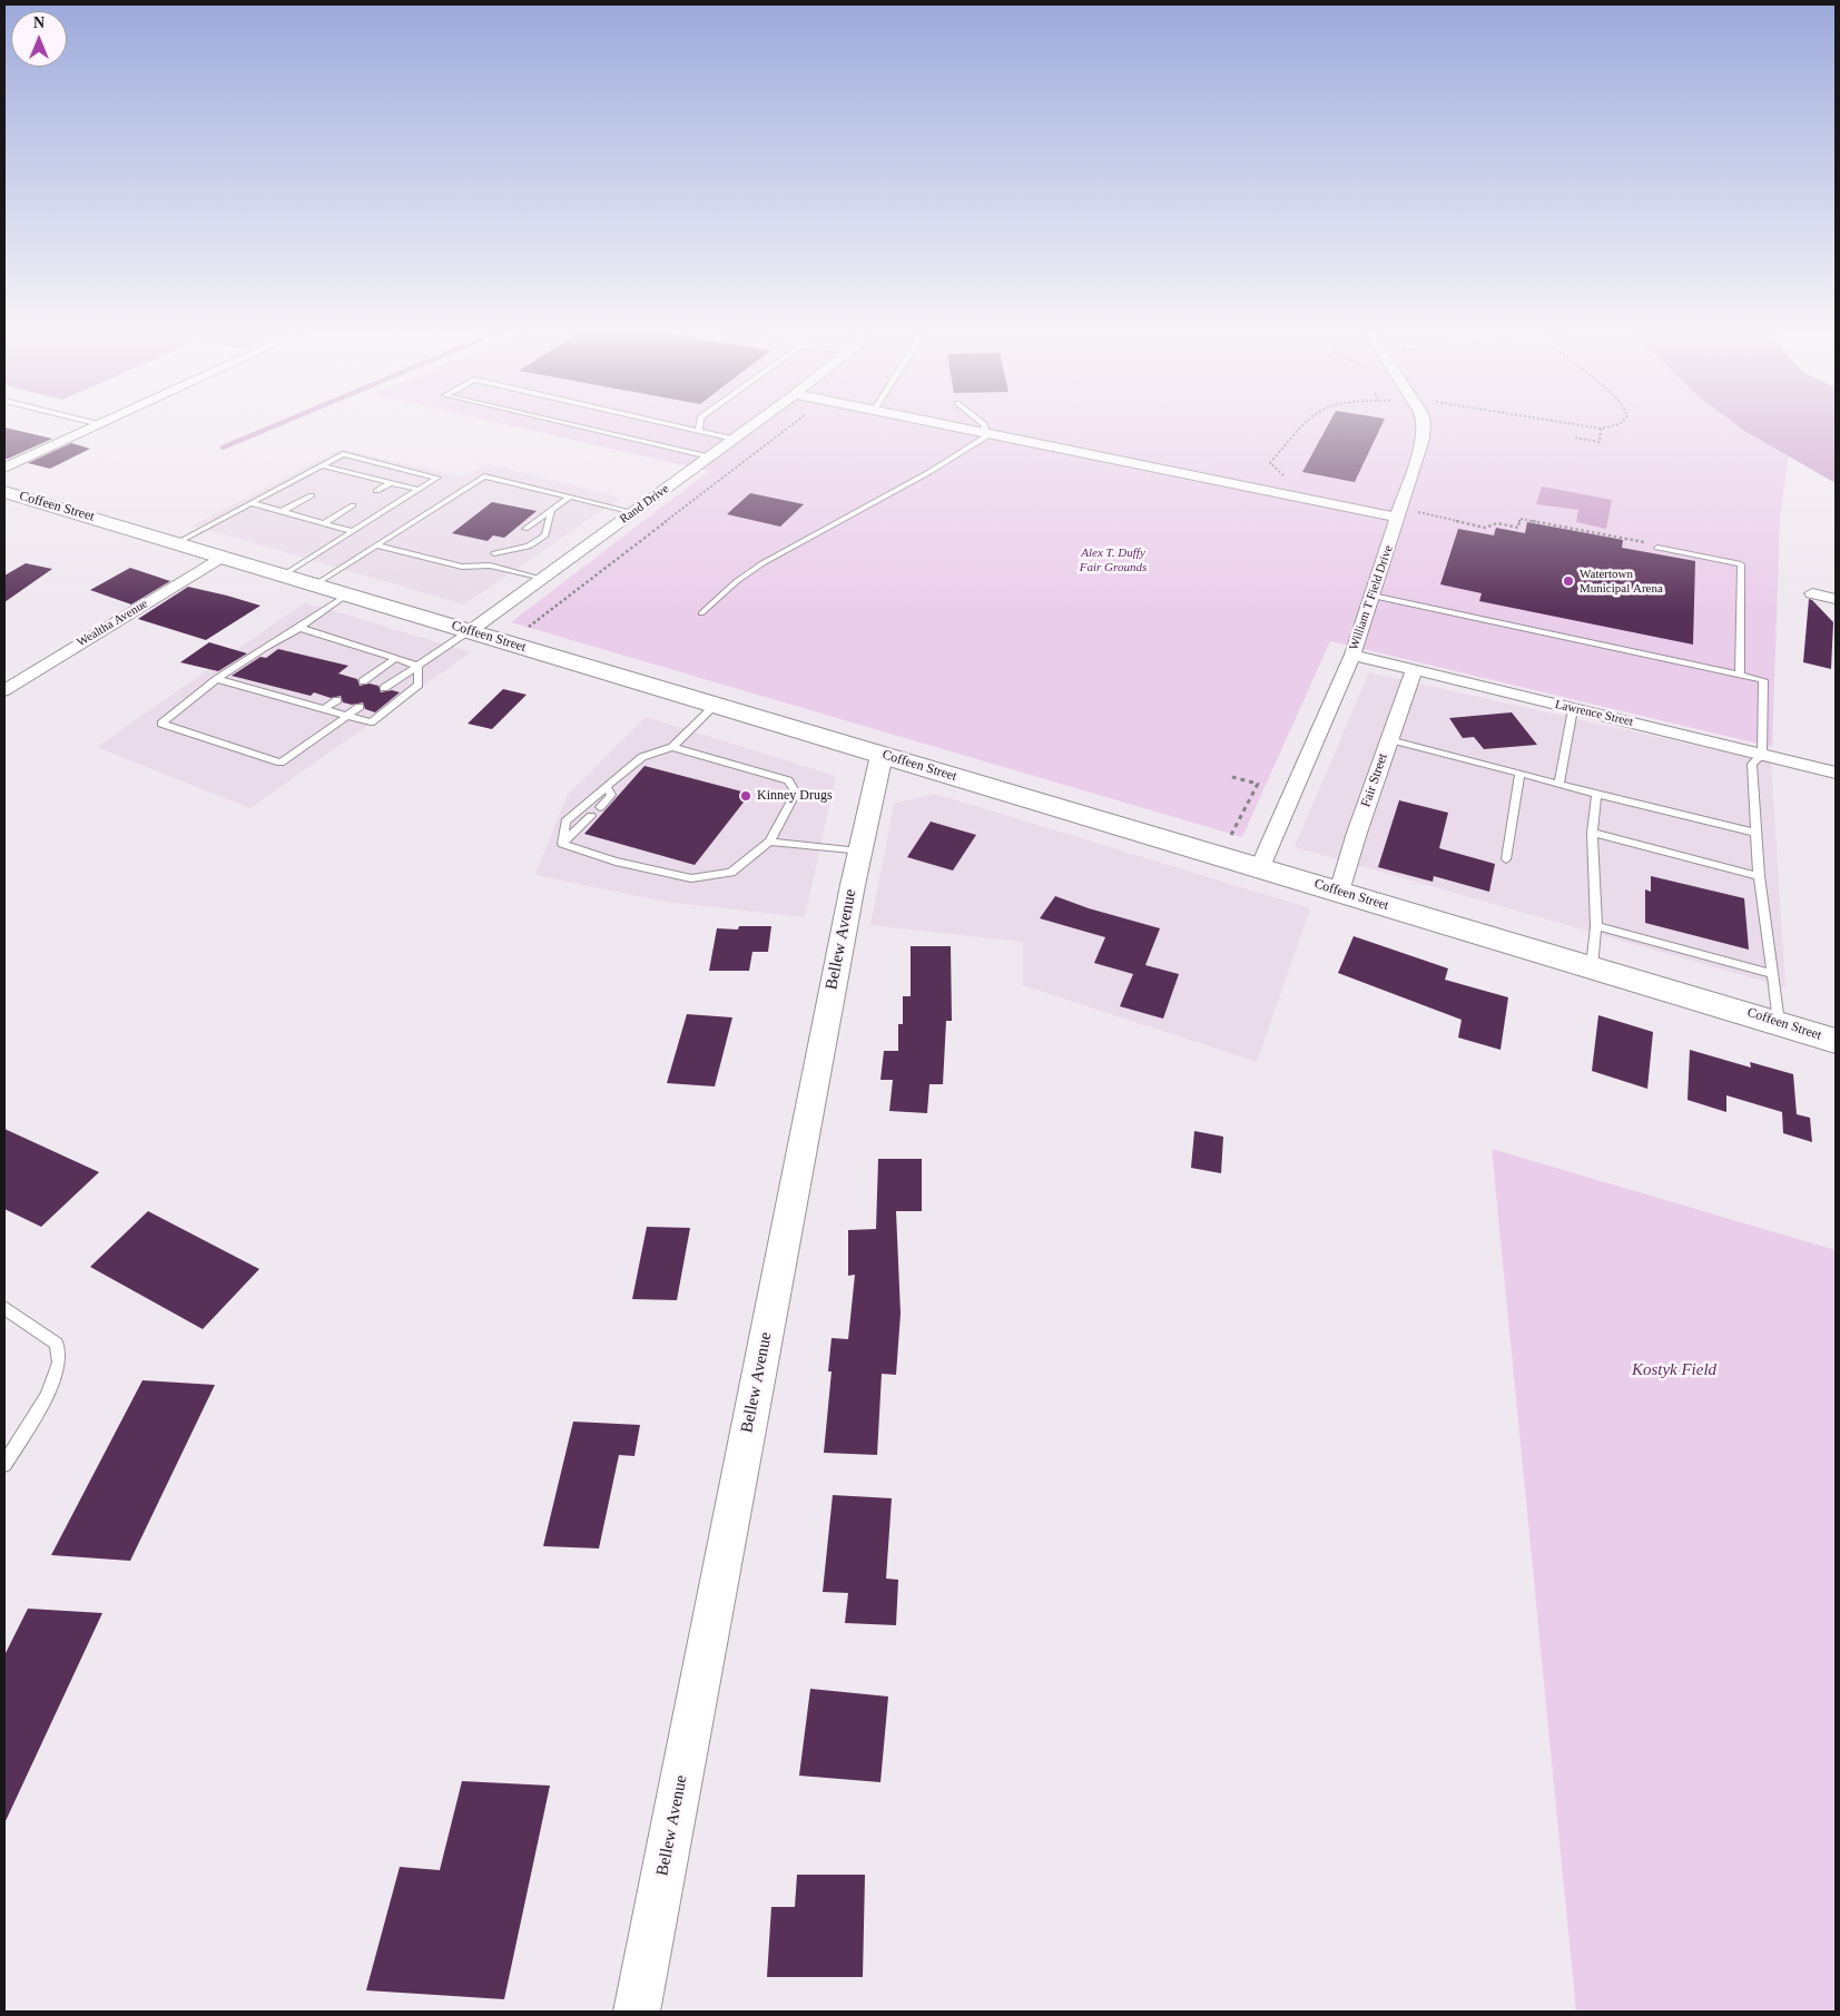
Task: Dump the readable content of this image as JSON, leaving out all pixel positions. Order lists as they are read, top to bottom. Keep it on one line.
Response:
{"streets":{"main road":["Coffeen Street"],"street":["Rand Drive","William T Field Drive","Wealtha Avenue","Lawrence Street","Fair Street","Bellew Avenue"]},"crossings":[["Rand Drive","Coffeen Street"],["Coffeen Street","William T Field Drive"],["Coffeen Street","Wealtha Avenue"],["Coffeen Street","Fair Street"],["Coffeen Street","Bellew Avenue"],["William T Field Drive","Lawrence Street"],["Lawrence Street","Fair Street"]],"parks":["Alex T. Duffy Fair Grounds","Kostyk Field"],"places":["Watertown Municipal Arena","Kinney Drugs"],"north":"top"}
